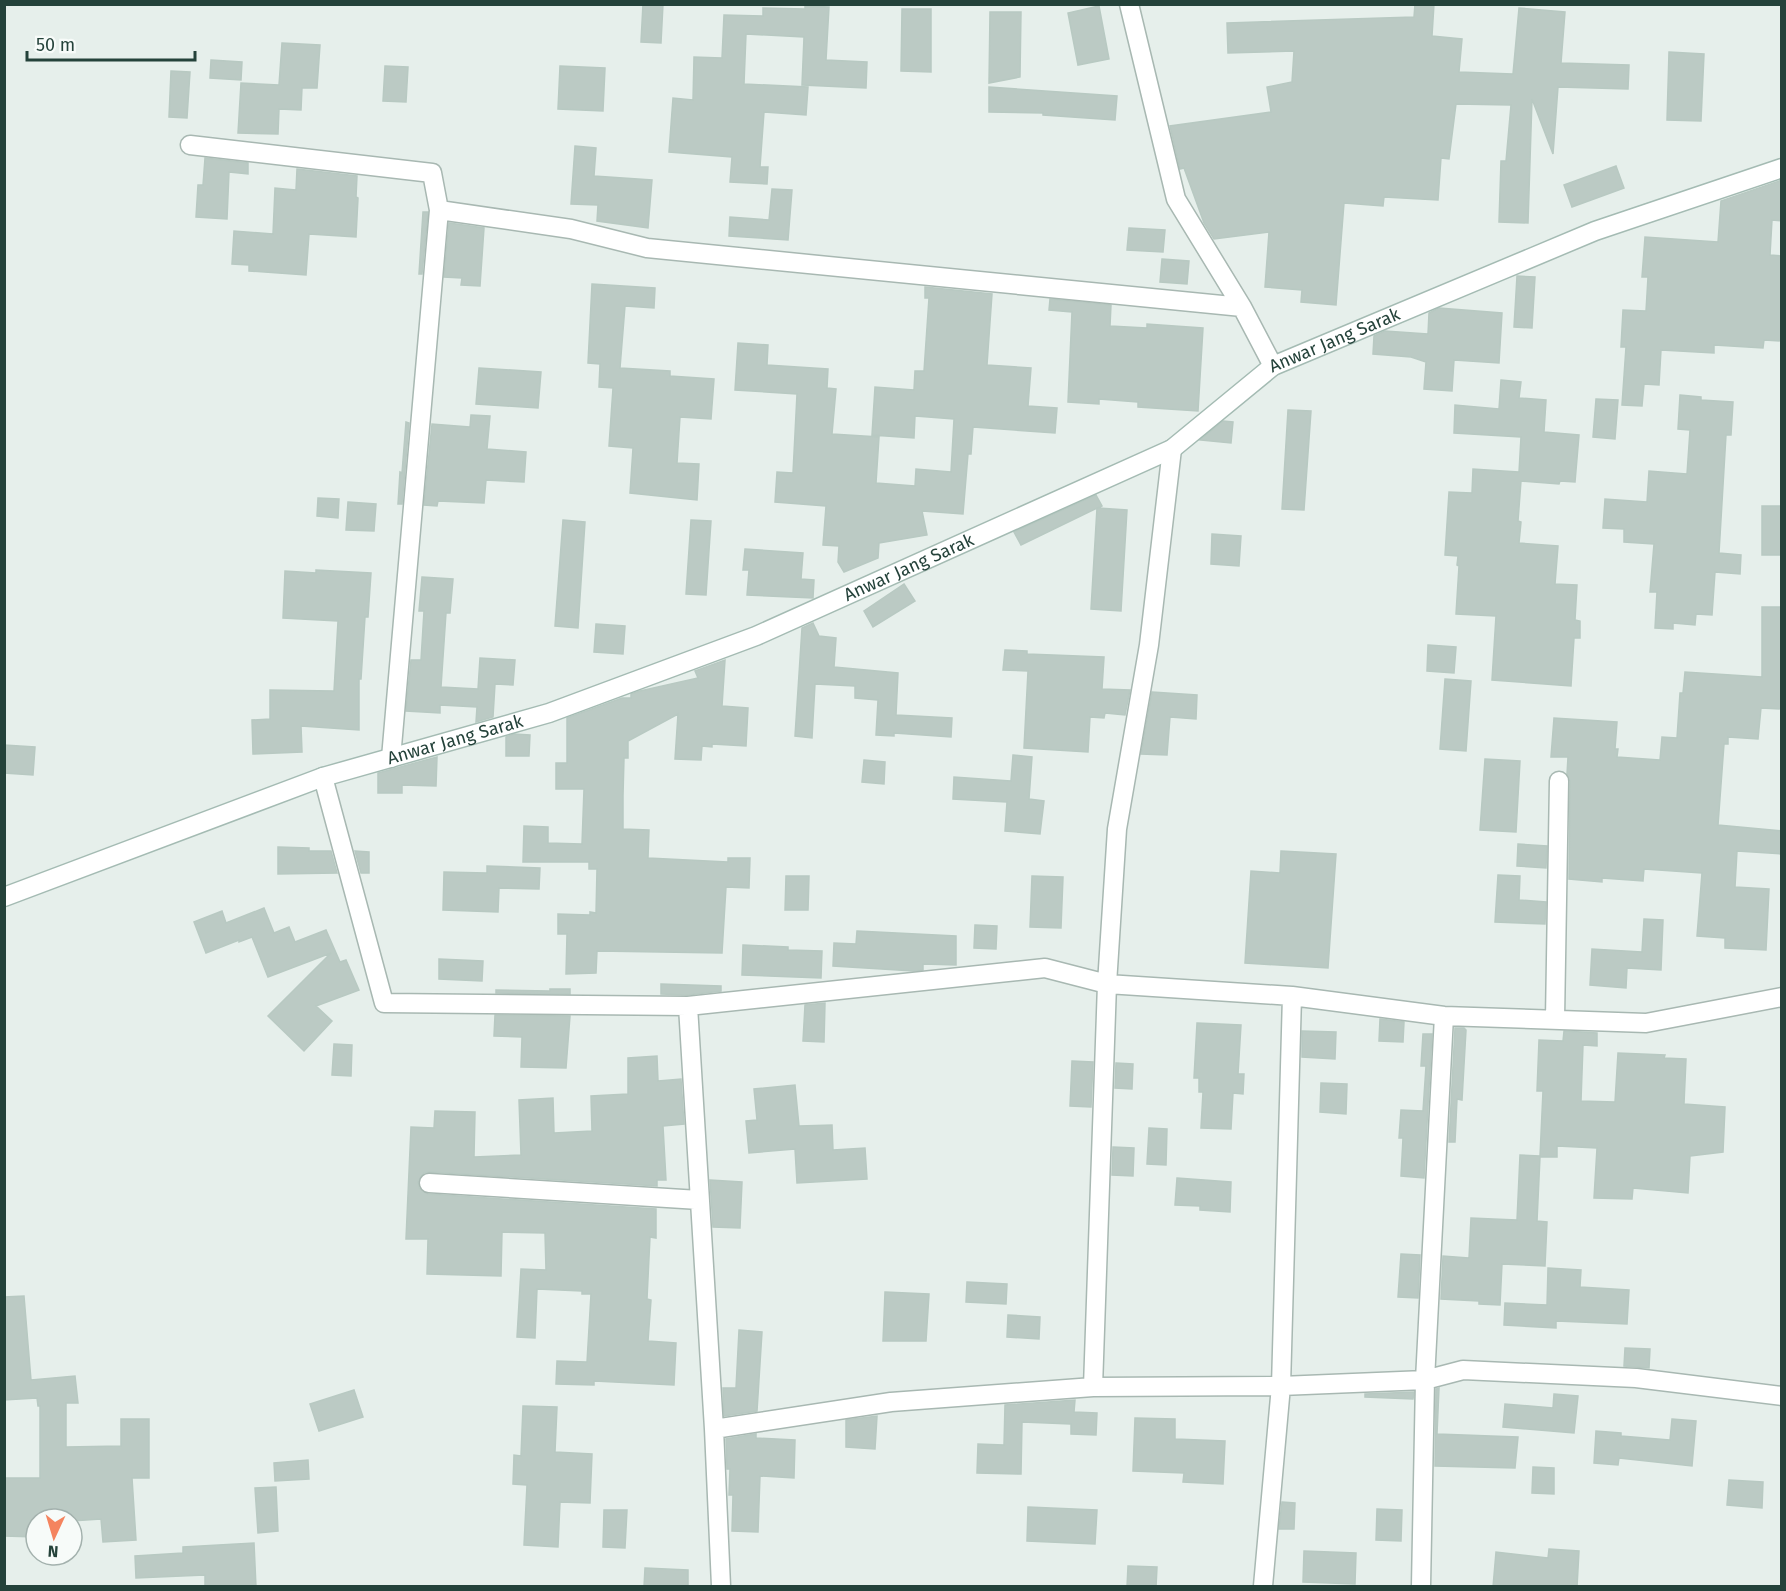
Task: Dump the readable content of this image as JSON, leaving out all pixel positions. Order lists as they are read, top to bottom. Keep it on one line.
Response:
{"streets":{"street":["Anwar Jang Sarak"]},"scale_bar":"50 m","north":"bottom"}
